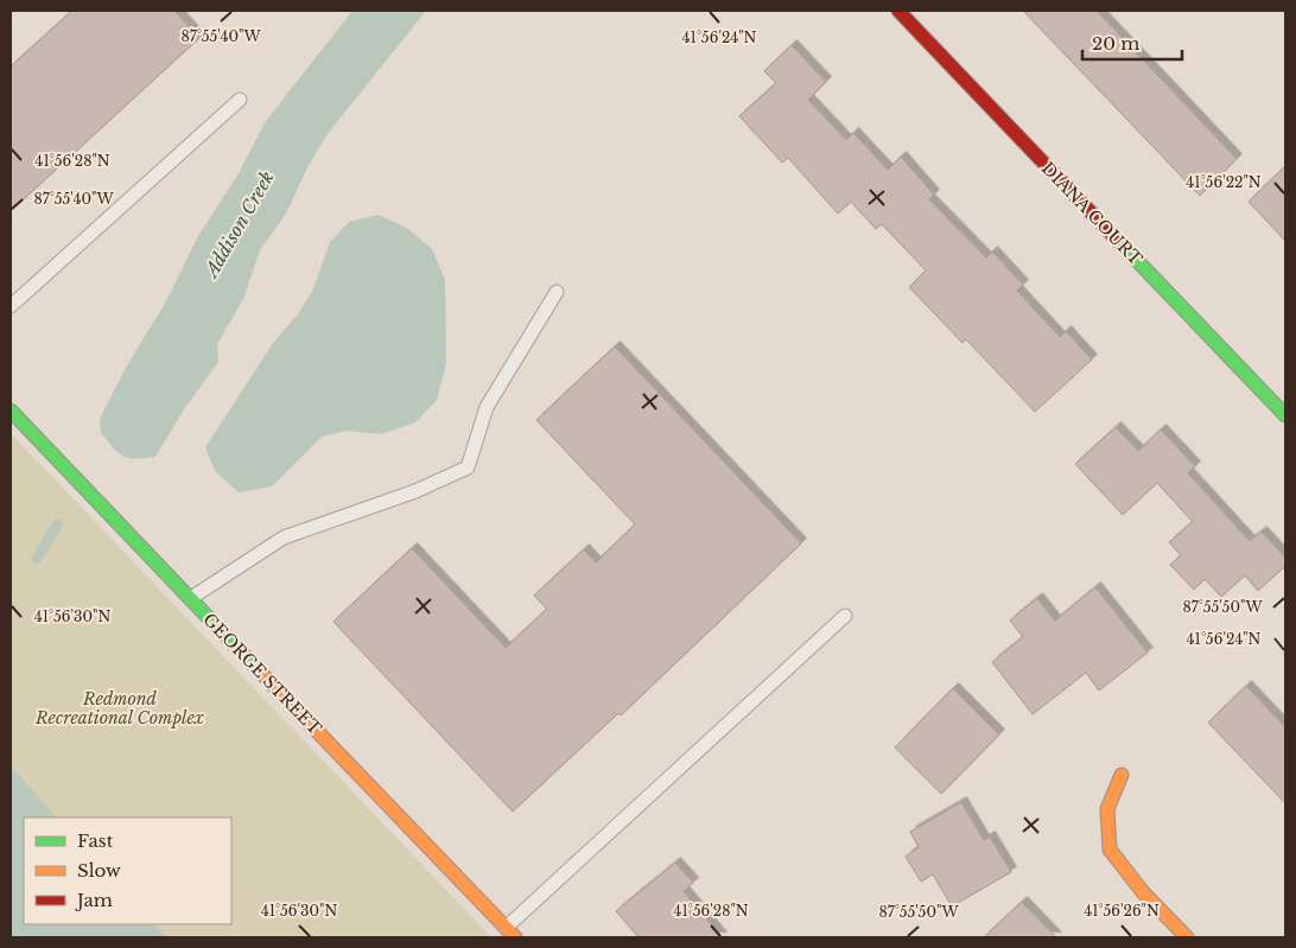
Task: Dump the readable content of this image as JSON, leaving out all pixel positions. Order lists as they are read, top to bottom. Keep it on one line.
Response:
{"streets":{"street":["DIANA COURT","GEORGE STREET"]},"water":["Addison Creek"],"parks":["Redmond Recreational Complex"],"legend":["Fast","Slow","Jam"],"scale_bar":"20 m","coordinates":["87°55'40\"W","41°56'24\"N","41°56'28\"N","41°56'22\"N","87°55'50\"W","41°56'30\"N","41°56'26\"N"]}
